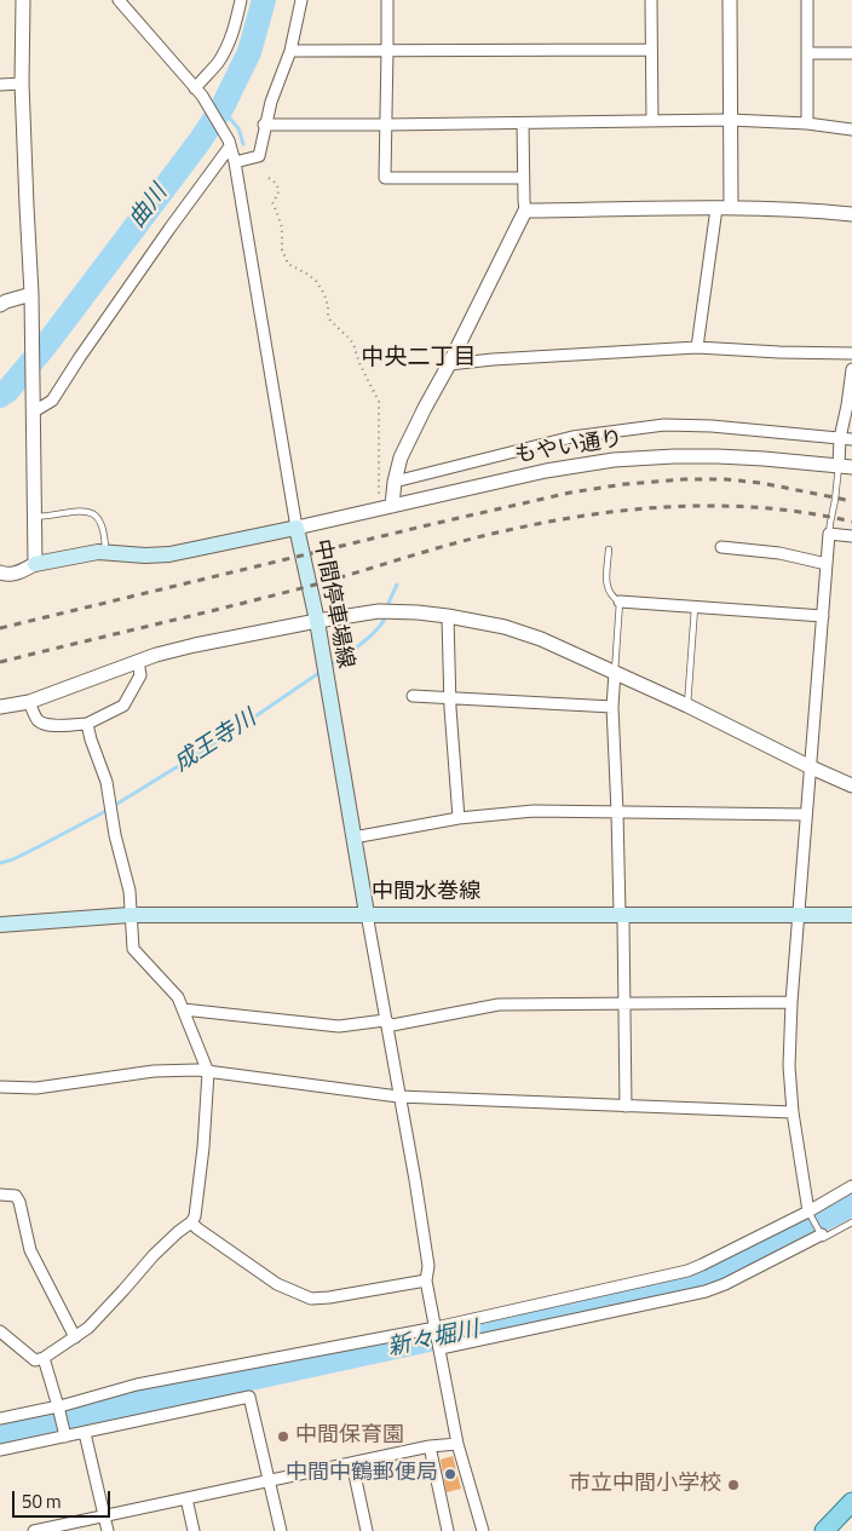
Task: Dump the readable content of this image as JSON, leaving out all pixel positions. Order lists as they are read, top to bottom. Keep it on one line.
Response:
{"streets":{"main road":["中間停車場線","中間水巻線"],"street":["もやい通り"]},"crossings":[["もやい通り","中間停車場線"],["中間停車場線","中間水巻線"]],"districts":["中央二丁目"],"water":["曲川","成王寺川","新々堀川"],"places":["中間保育園","中間中鶴郵便局","市立中間小学校"],"scale_bar":"50 m"}
